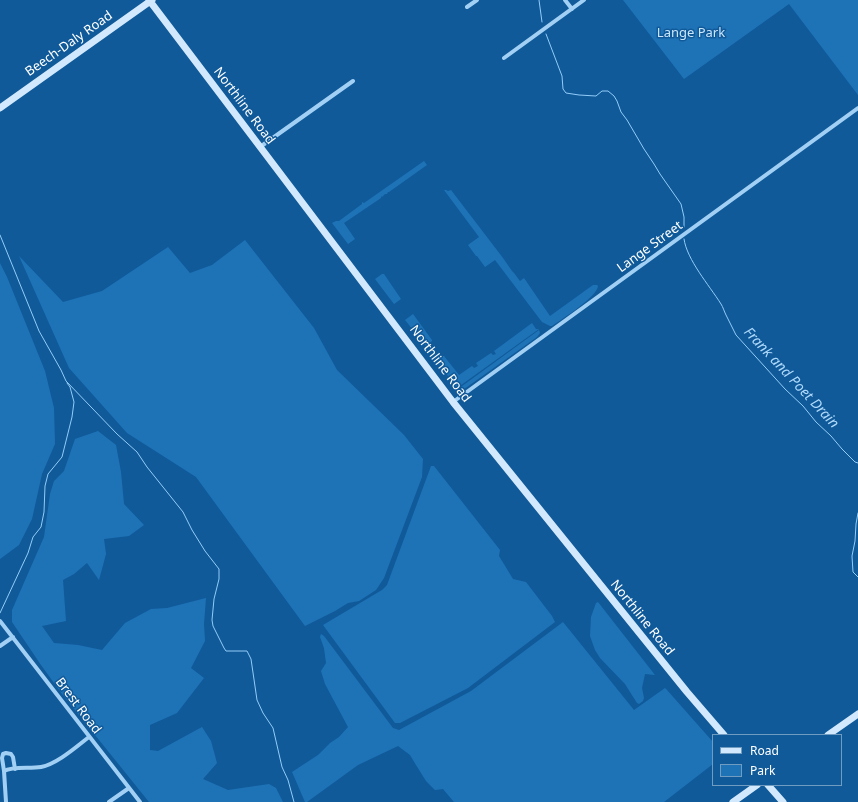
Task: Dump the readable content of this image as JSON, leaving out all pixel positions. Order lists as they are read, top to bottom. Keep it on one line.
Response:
{"streets":{"main road":["Beech-Daly Road","Northline Road"],"street":["Lange Street","Brest Road"]},"crossings":[["Beech-Daly Road","Northline Road"],["Northline Road","Lange Street"]],"water":["Frank and Poet Drain"],"parks":["Lange Park"],"legend":["Road","Park"]}
